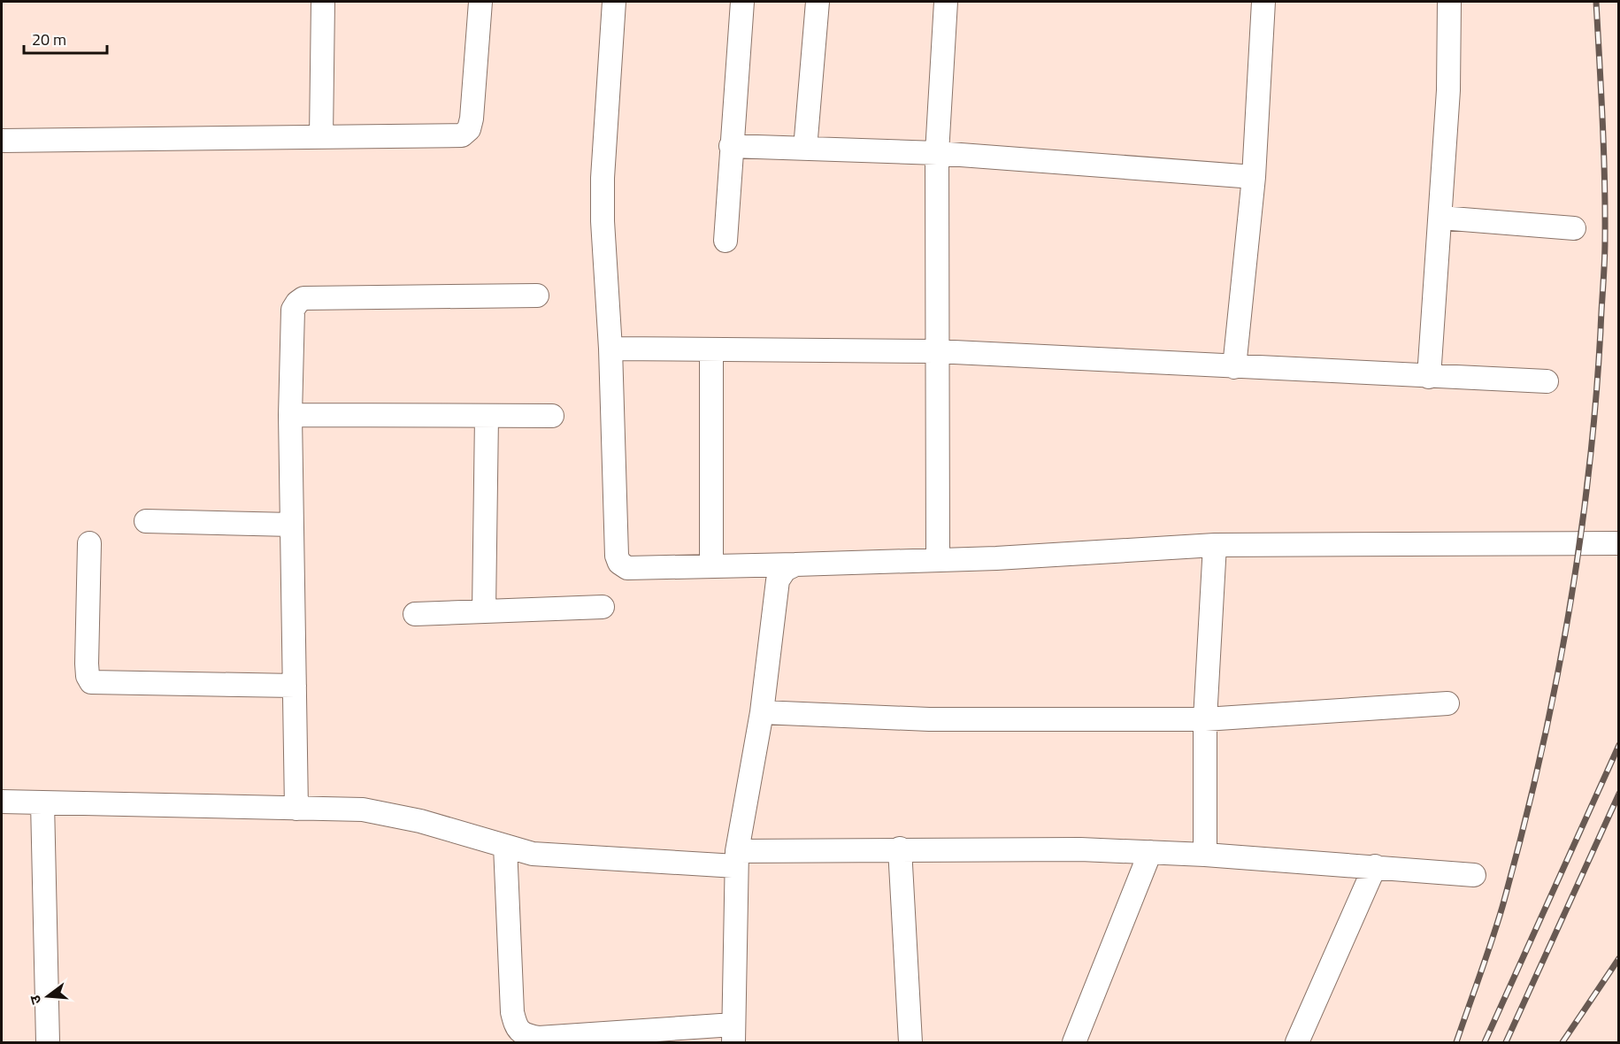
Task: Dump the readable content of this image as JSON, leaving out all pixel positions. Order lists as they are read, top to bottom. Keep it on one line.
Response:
{"scale_bar":"20 m","north":"left"}
